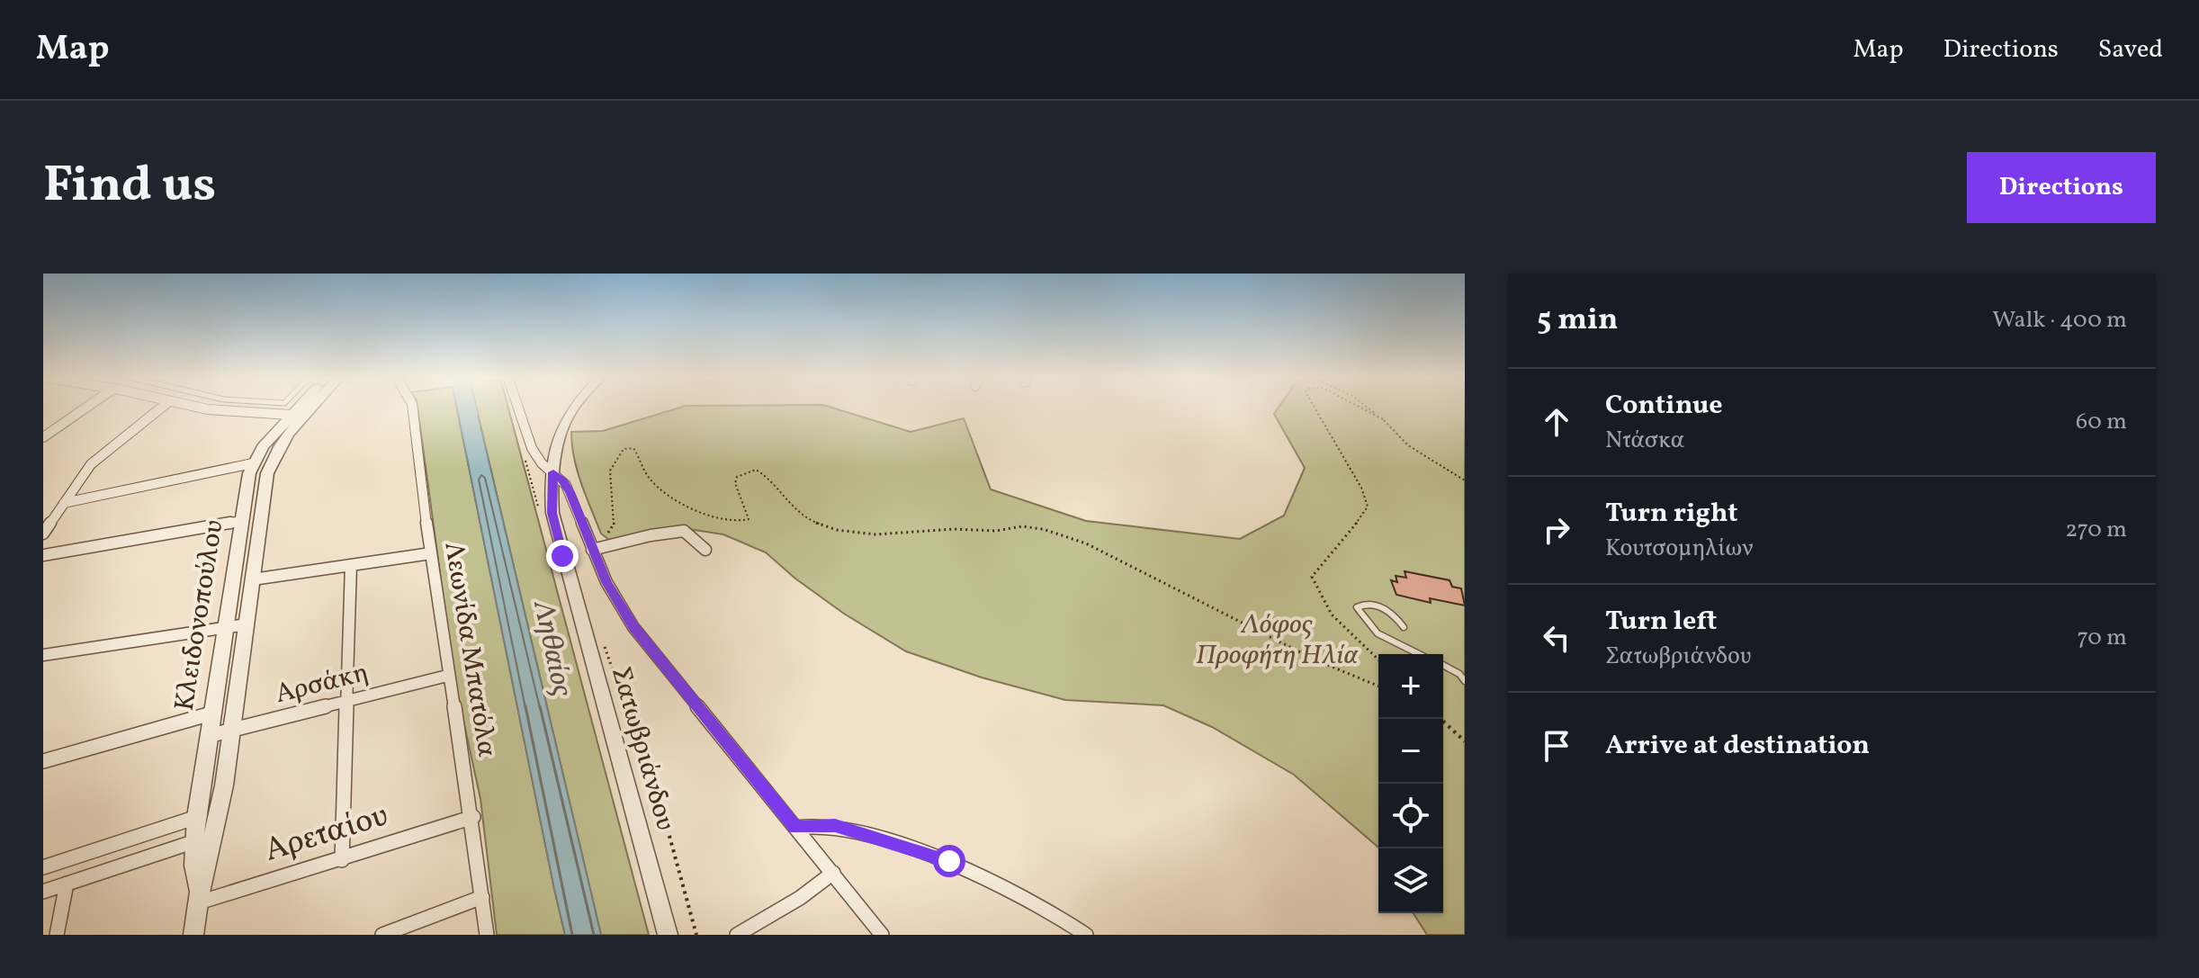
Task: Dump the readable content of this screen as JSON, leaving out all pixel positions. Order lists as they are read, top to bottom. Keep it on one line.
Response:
{"streets":{"street":["Κλειδονοπούλου","Λεωνίδα Μπατόλα","Αρσάκη","Σατωβριάνδου","Αρεταίου"]},"crossings":[["Κλειδονοπούλου","Αρσάκη"],["Κλειδονοπούλου","Αρεταίου"],["Λεωνίδα Μπατόλα","Αρσάκη"],["Λεωνίδα Μπατόλα","Αρεταίου"]],"water":["Ληθαίος"],"parks":["Λόφος Προφήτη Ηλία"],"page":{"header":"Map","nav":["Map","Directions","Saved"],"title":"Find us","buttons":"Directions","heading":["5 min","Walk · 400 m"],"list":[["Continue","Ντάσκα","60 m"],["Turn right","Κουτσομηλίων","270 m"],["Turn left","Σατωβριάνδου","70 m"],"Arrive at destination"],"map_buttons":["+","−"]}}
